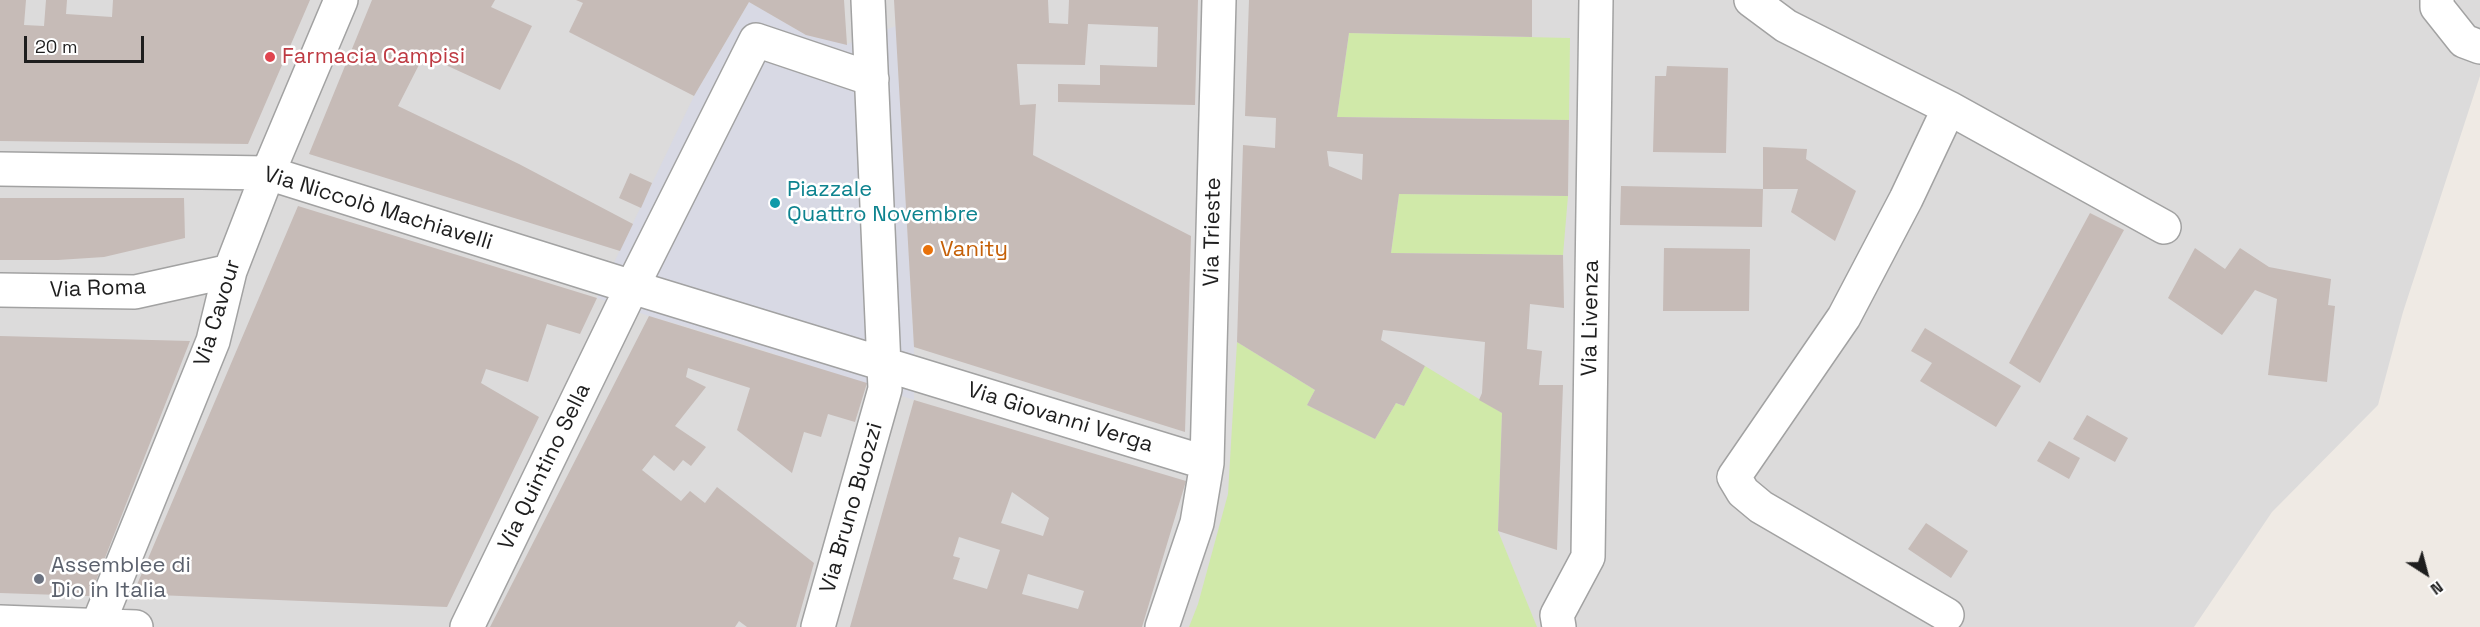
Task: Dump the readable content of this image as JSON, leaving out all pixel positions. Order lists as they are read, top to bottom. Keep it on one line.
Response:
{"streets":{"street":["Via Niccolò Machiavelli","Via Trieste","Via Roma","Via Cavour","Via Livenza","Via Giovanni Verga","Via Quintino Sella","Via Bruno Buozzi"]},"crossings":[["Via Niccolò Machiavelli","Via Cavour"],["Via Niccolò Machiavelli","Via Giovanni Verga"],["Via Niccolò Machiavelli","Via Quintino Sella"],["Via Niccolò Machiavelli","Via Bruno Buozzi"],["Via Trieste","Via Giovanni Verga"],["Via Roma","Via Cavour"],["Via Giovanni Verga","Via Bruno Buozzi"],["Via Quintino Sella","Via Bruno Buozzi"]],"places":["Farmacia Campisi","Piazzale Quattro Novembre","Vanity","Assemblee di Dio in Italia"],"scale_bar":"20 m","north":"bottom right"}
